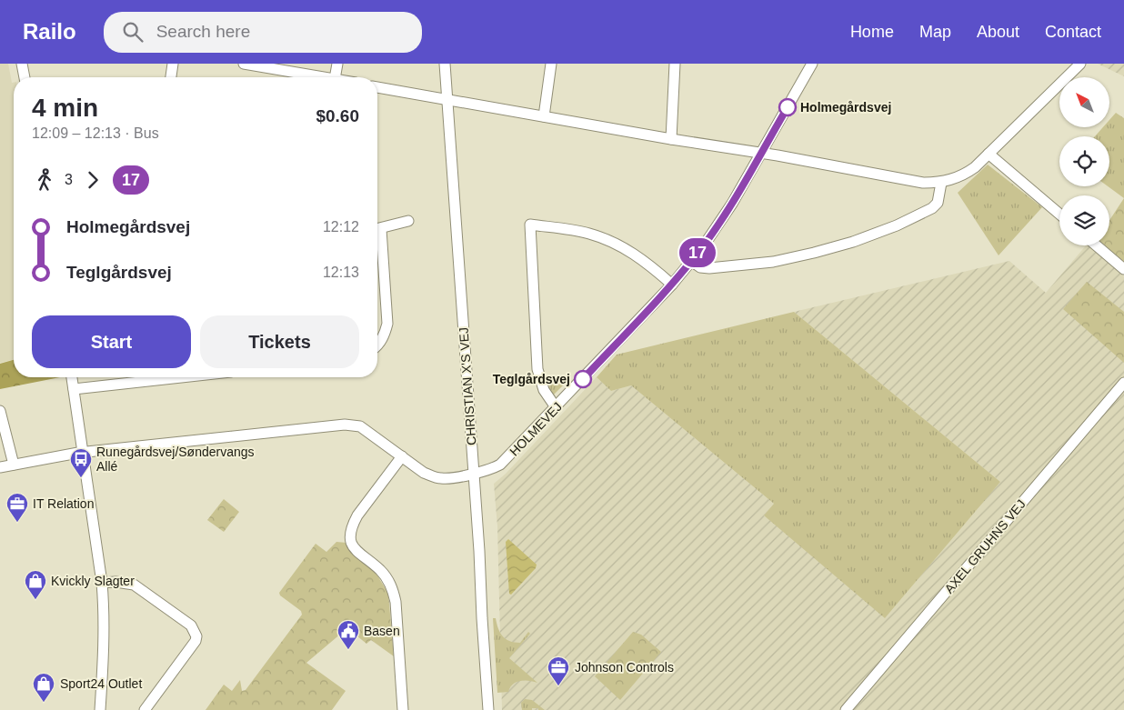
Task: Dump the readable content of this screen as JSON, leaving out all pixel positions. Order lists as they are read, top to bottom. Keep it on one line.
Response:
{"streets":{"street":["CHRISTIAN X'S VEJ","HOLMEVEJ","AXEL GRUHNS VEJ"]},"crossings":[["CHRISTIAN X'S VEJ","HOLMEVEJ"]],"places":{"other":["Holmegårdsvej","Teglgårdsvej"],"bus stop":["Runegårdsvej/Søndervangs Allé"],"office":["IT Relation","Johnson Controls"],"shop":["Kvickly Slagter","Sport24 Outlet"],"public building":["Basen"]},"lines":["bus line 17"],"north":"top left","page":{"header":"Railo","search":"Search here","nav":["Home","Map","About","Contact"],"on_map":"17","heading":["4 min","12:09 – 12:13 · Bus","$0.60"],"legs":["3","17"],"list":[{"name":"Holmegårdsvej","value":"12:12"},{"name":"Teglgårdsvej","value":"12:13"}],"buttons":["Start","Tickets"]}}
